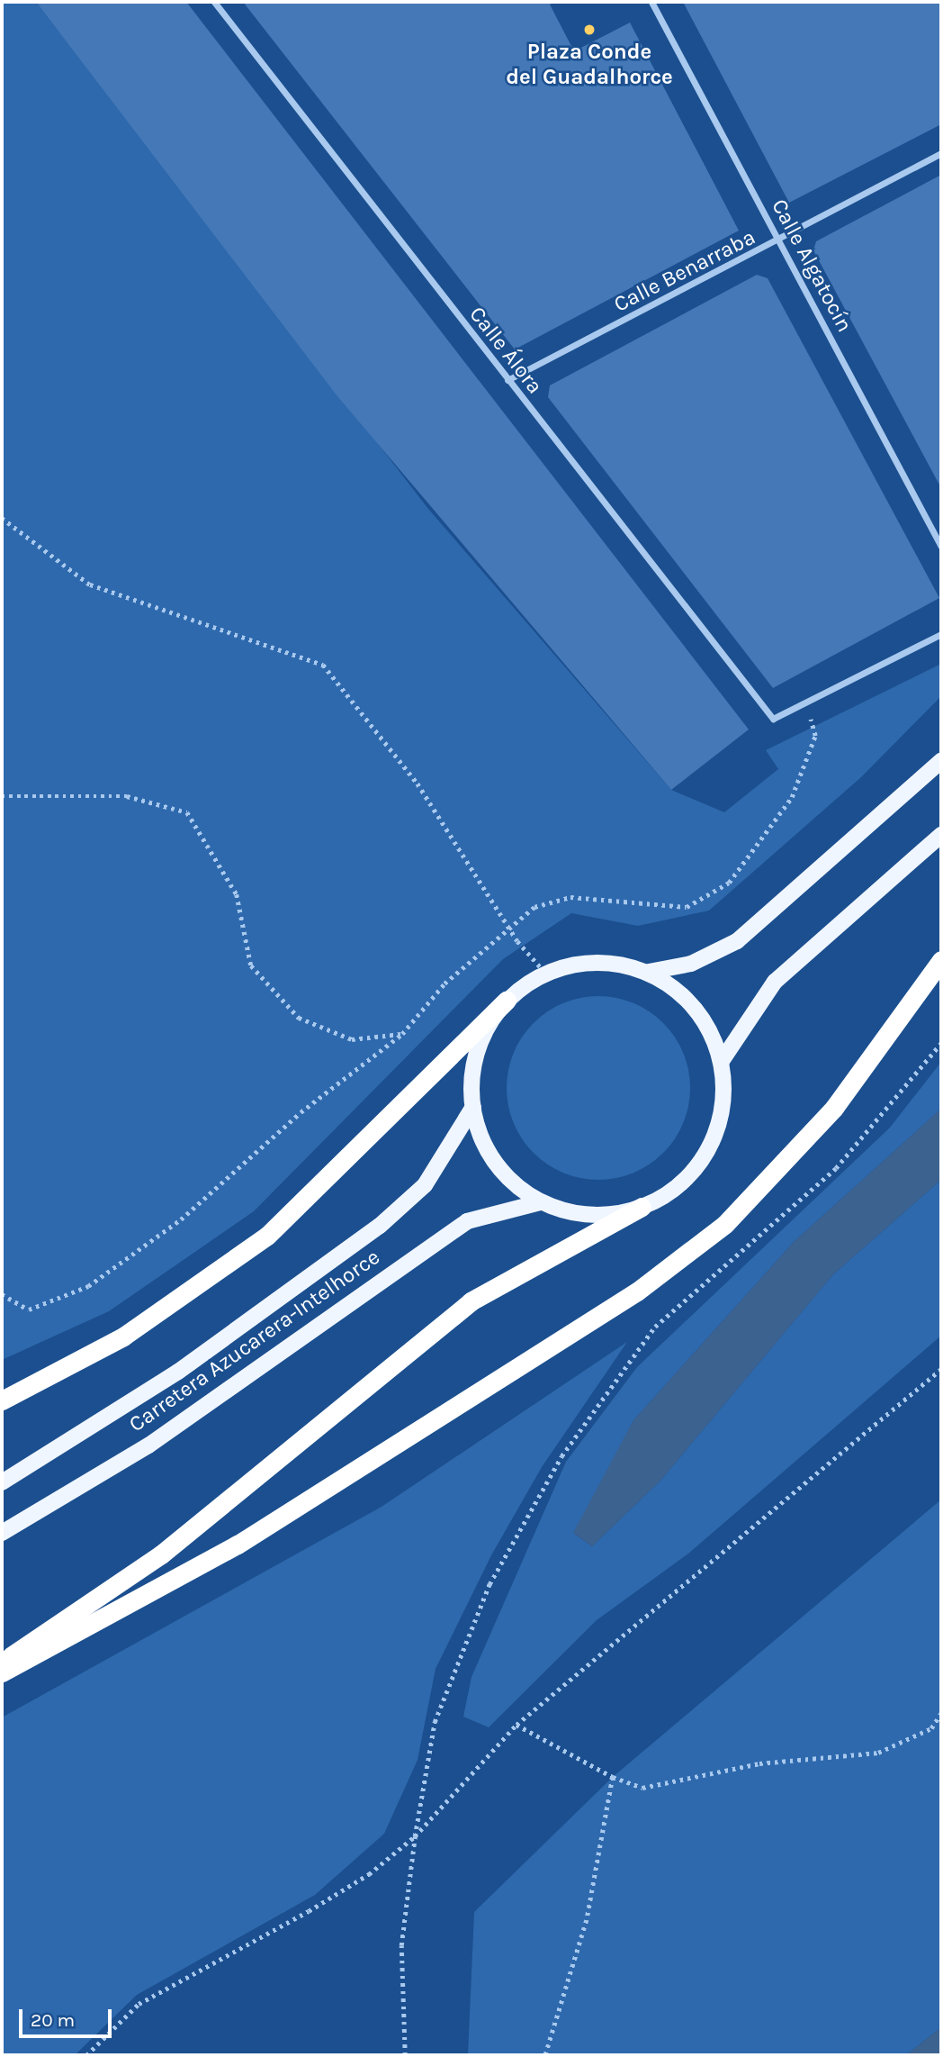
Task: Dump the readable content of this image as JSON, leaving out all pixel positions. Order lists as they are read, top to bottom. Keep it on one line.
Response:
{"streets":{"main road":["Carretera Azucarera-Intelhorce"],"street":["Calle Algatocín","Calle Benarraba","Calle Álora"]},"crossings":[["Calle Algatocín","Calle Benarraba"],["Calle Benarraba","Calle Álora"]],"places":["Plaza Conde del Guadalhorce"],"scale_bar":"20 m"}
